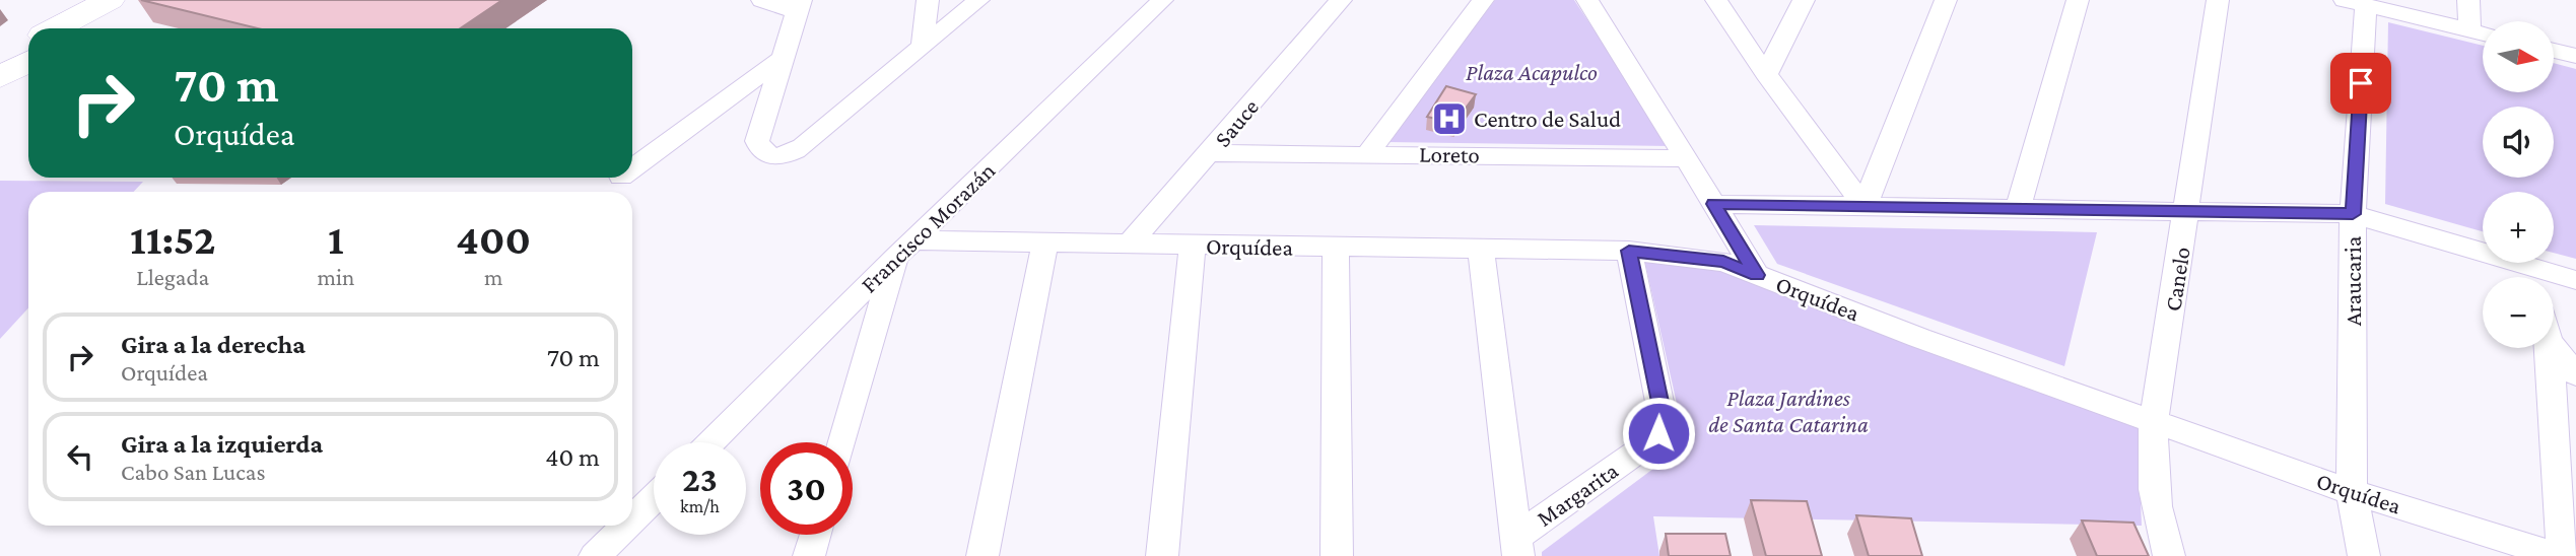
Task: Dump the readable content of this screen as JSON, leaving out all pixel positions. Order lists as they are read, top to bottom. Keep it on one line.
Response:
{"streets":{"street":["Sauce","Loreto","Francisco Morazán","Orquídea","Canelo","Araucaria","Margarita"]},"crossings":[["Sauce","Loreto"],["Sauce","Orquídea"],["Francisco Morazán","Orquídea"],["Orquídea","Canelo"],["Orquídea","Araucaria"],["Orquídea","Margarita"]],"parks":["Plaza Acapulco","Plaza Jardines de Santa Catarina"],"places":{"hospital":["Centro de Salud"]},"north":"right","page":{"map_buttons":["+","−"],"turn":["70 m","Orquídea"],"eta":["11:52","Llegada","1","min","400","m"],"list":[{"name":"Gira a la derecha","note":"Orquídea","value":"70 m"},{"name":"Gira a la izquierda","note":"Cabo San Lucas","value":"40 m"}],"speed":"23 km/h","limit":"30"}}
